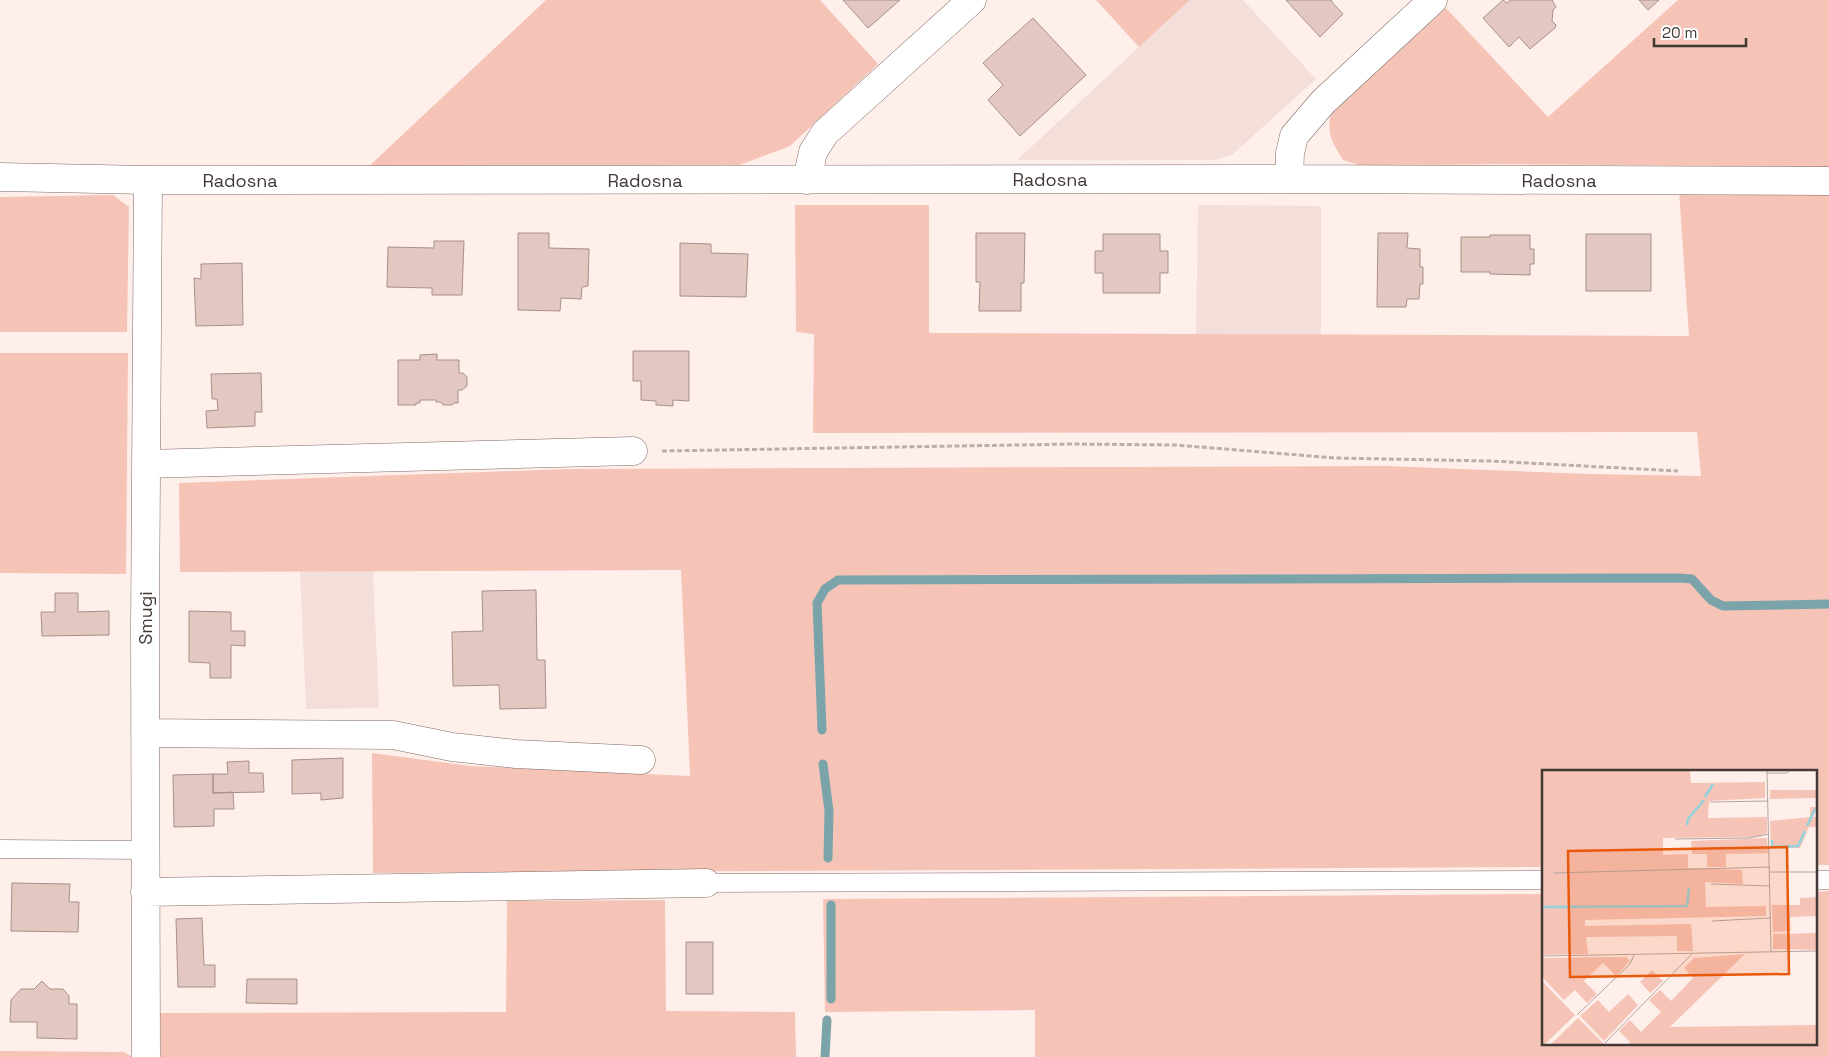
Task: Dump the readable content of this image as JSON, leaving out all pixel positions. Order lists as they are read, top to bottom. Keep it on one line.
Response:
{"streets":{"street":["Radosna","Smugi"]},"crossings":[["Radosna","Smugi"]],"scale_bar":"20 m"}
